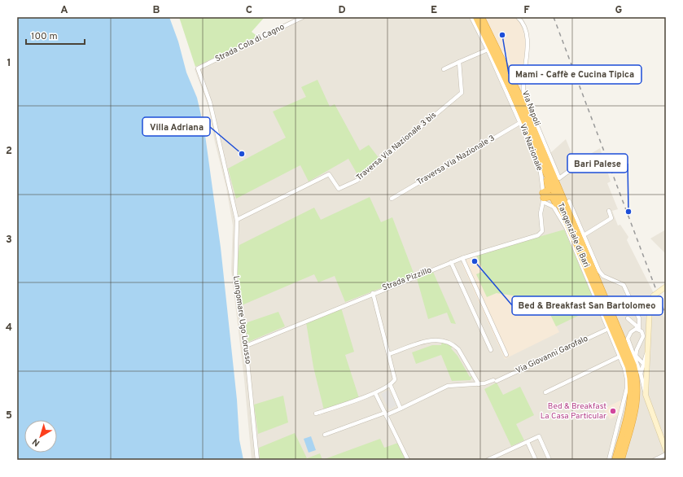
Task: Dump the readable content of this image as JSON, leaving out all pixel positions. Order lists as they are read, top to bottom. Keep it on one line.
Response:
{"streets":{"highway":["Tangenziale di Bari"],"street":["Strada Cola di Cagno","Via Napoli","Traversa Via Nazionale 3 bis","Via Nazionale","Traversa Via Nazionale 3","Strada Pizzillo","Lungomare Ugo Lorusso","Via Giovanni Garofalo"]},"crossings":[["Strada Cola di Cagno","Lungomare Ugo Lorusso"],["Traversa Via Nazionale 3 bis","Lungomare Ugo Lorusso"],["Via Nazionale","Traversa Via Nazionale 3"],["Via Nazionale","Strada Pizzillo"],["Strada Pizzillo","Lungomare Ugo Lorusso"]],"places":["Mami - Caffè e Cucina Tipica","Villa Adriana","Bari Palese","Bed & Breakfast San Bartolomeo","Bed & Breakfast La Casa Particular"],"scale_bar":"100 m","north":"bottom left","grid":{"columns":["A","B","C","D","E","F","G"],"rows":["1","2","3","4","5"]}}
